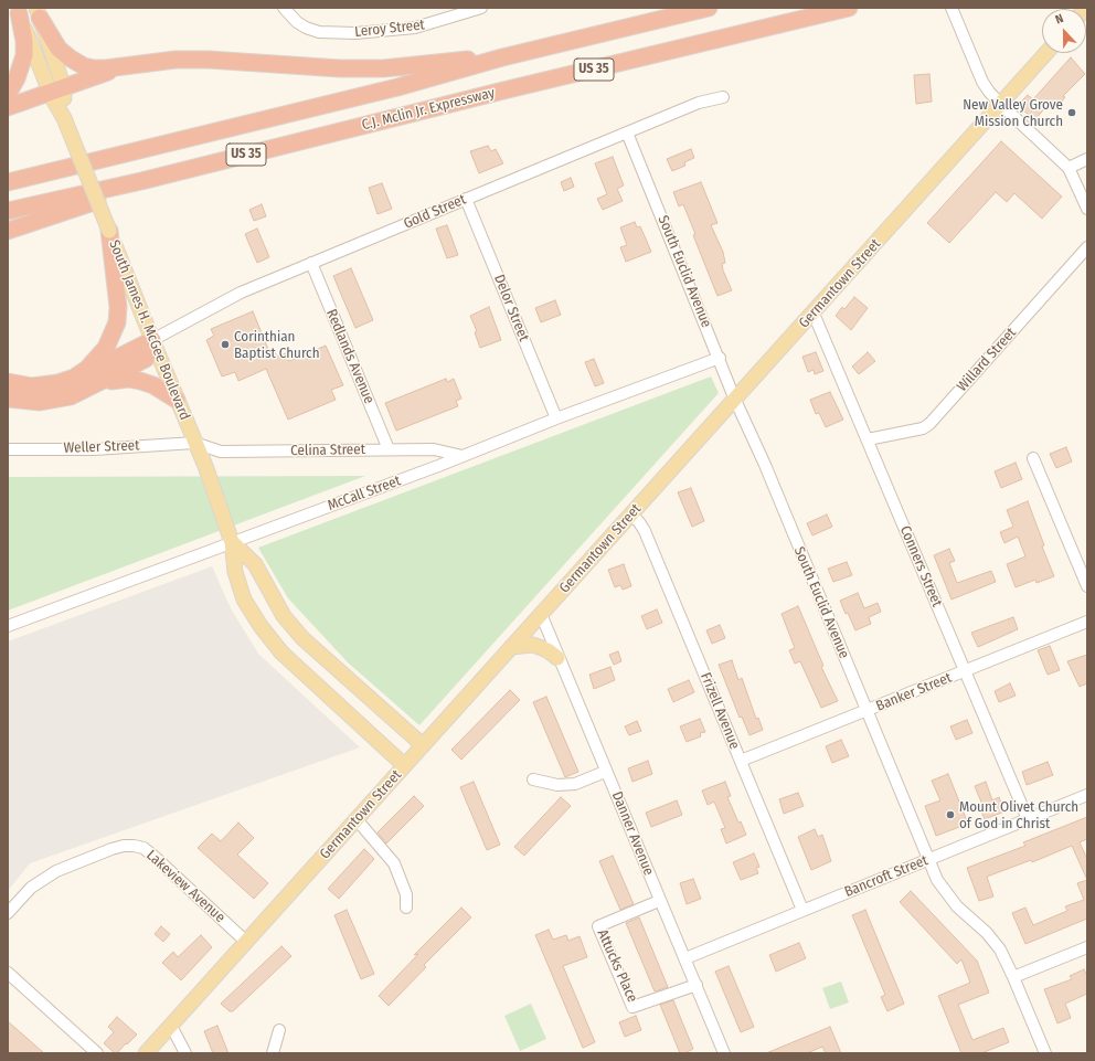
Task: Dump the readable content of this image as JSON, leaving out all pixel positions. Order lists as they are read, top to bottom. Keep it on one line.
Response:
{"streets":{"highway":["US 35","C.J. Mclin Jr. Expressway"],"main road":["Germantown Street","South James H. McGee Boulevard"],"street":["Leroy Street","Gold Street","South Euclid Avenue","Delor Street","Redlands Avenue","Willard Street","Weller Street","Celina Street","McCall Street","Conners Street","Banker Street","Frizell Avenue","Danner Avenue","Bancroft Street","Lakeview Avenue","Attucks Place"]},"crossings":[["Gold Street","South Euclid Avenue"],["Gold Street","Delor Street"],["Gold Street","South James H. McGee Boulevard"],["Gold Street","Redlands Avenue"],["South Euclid Avenue","Germantown Street"],["South Euclid Avenue","McCall Street"],["South Euclid Avenue","Banker Street"],["South Euclid Avenue","Bancroft Street"],["Germantown Street","South James H. McGee Boulevard"],["Germantown Street","Conners Street"],["Germantown Street","Frizell Avenue"],["Germantown Street","Danner Avenue"],["Germantown Street","Lakeview Avenue"],["Delor Street","McCall Street"],["South James H. McGee Boulevard","Weller Street"],["South James H. McGee Boulevard","Celina Street"],["South James H. McGee Boulevard","McCall Street"],["Redlands Avenue","Celina Street"],["Willard Street","Conners Street"],["Weller Street","Celina Street"],["Celina Street","McCall Street"],["Conners Street","Banker Street"],["Conners Street","Bancroft Street"],["Banker Street","Frizell Avenue"],["Frizell Avenue","Bancroft Street"],["Danner Avenue","Bancroft Street"],["Danner Avenue","Attucks Place"]],"places":["New Valley Grove Mission Church","Corinthian Baptist Church","Mount Olivet Church of God in Christ"],"north":"top"}
